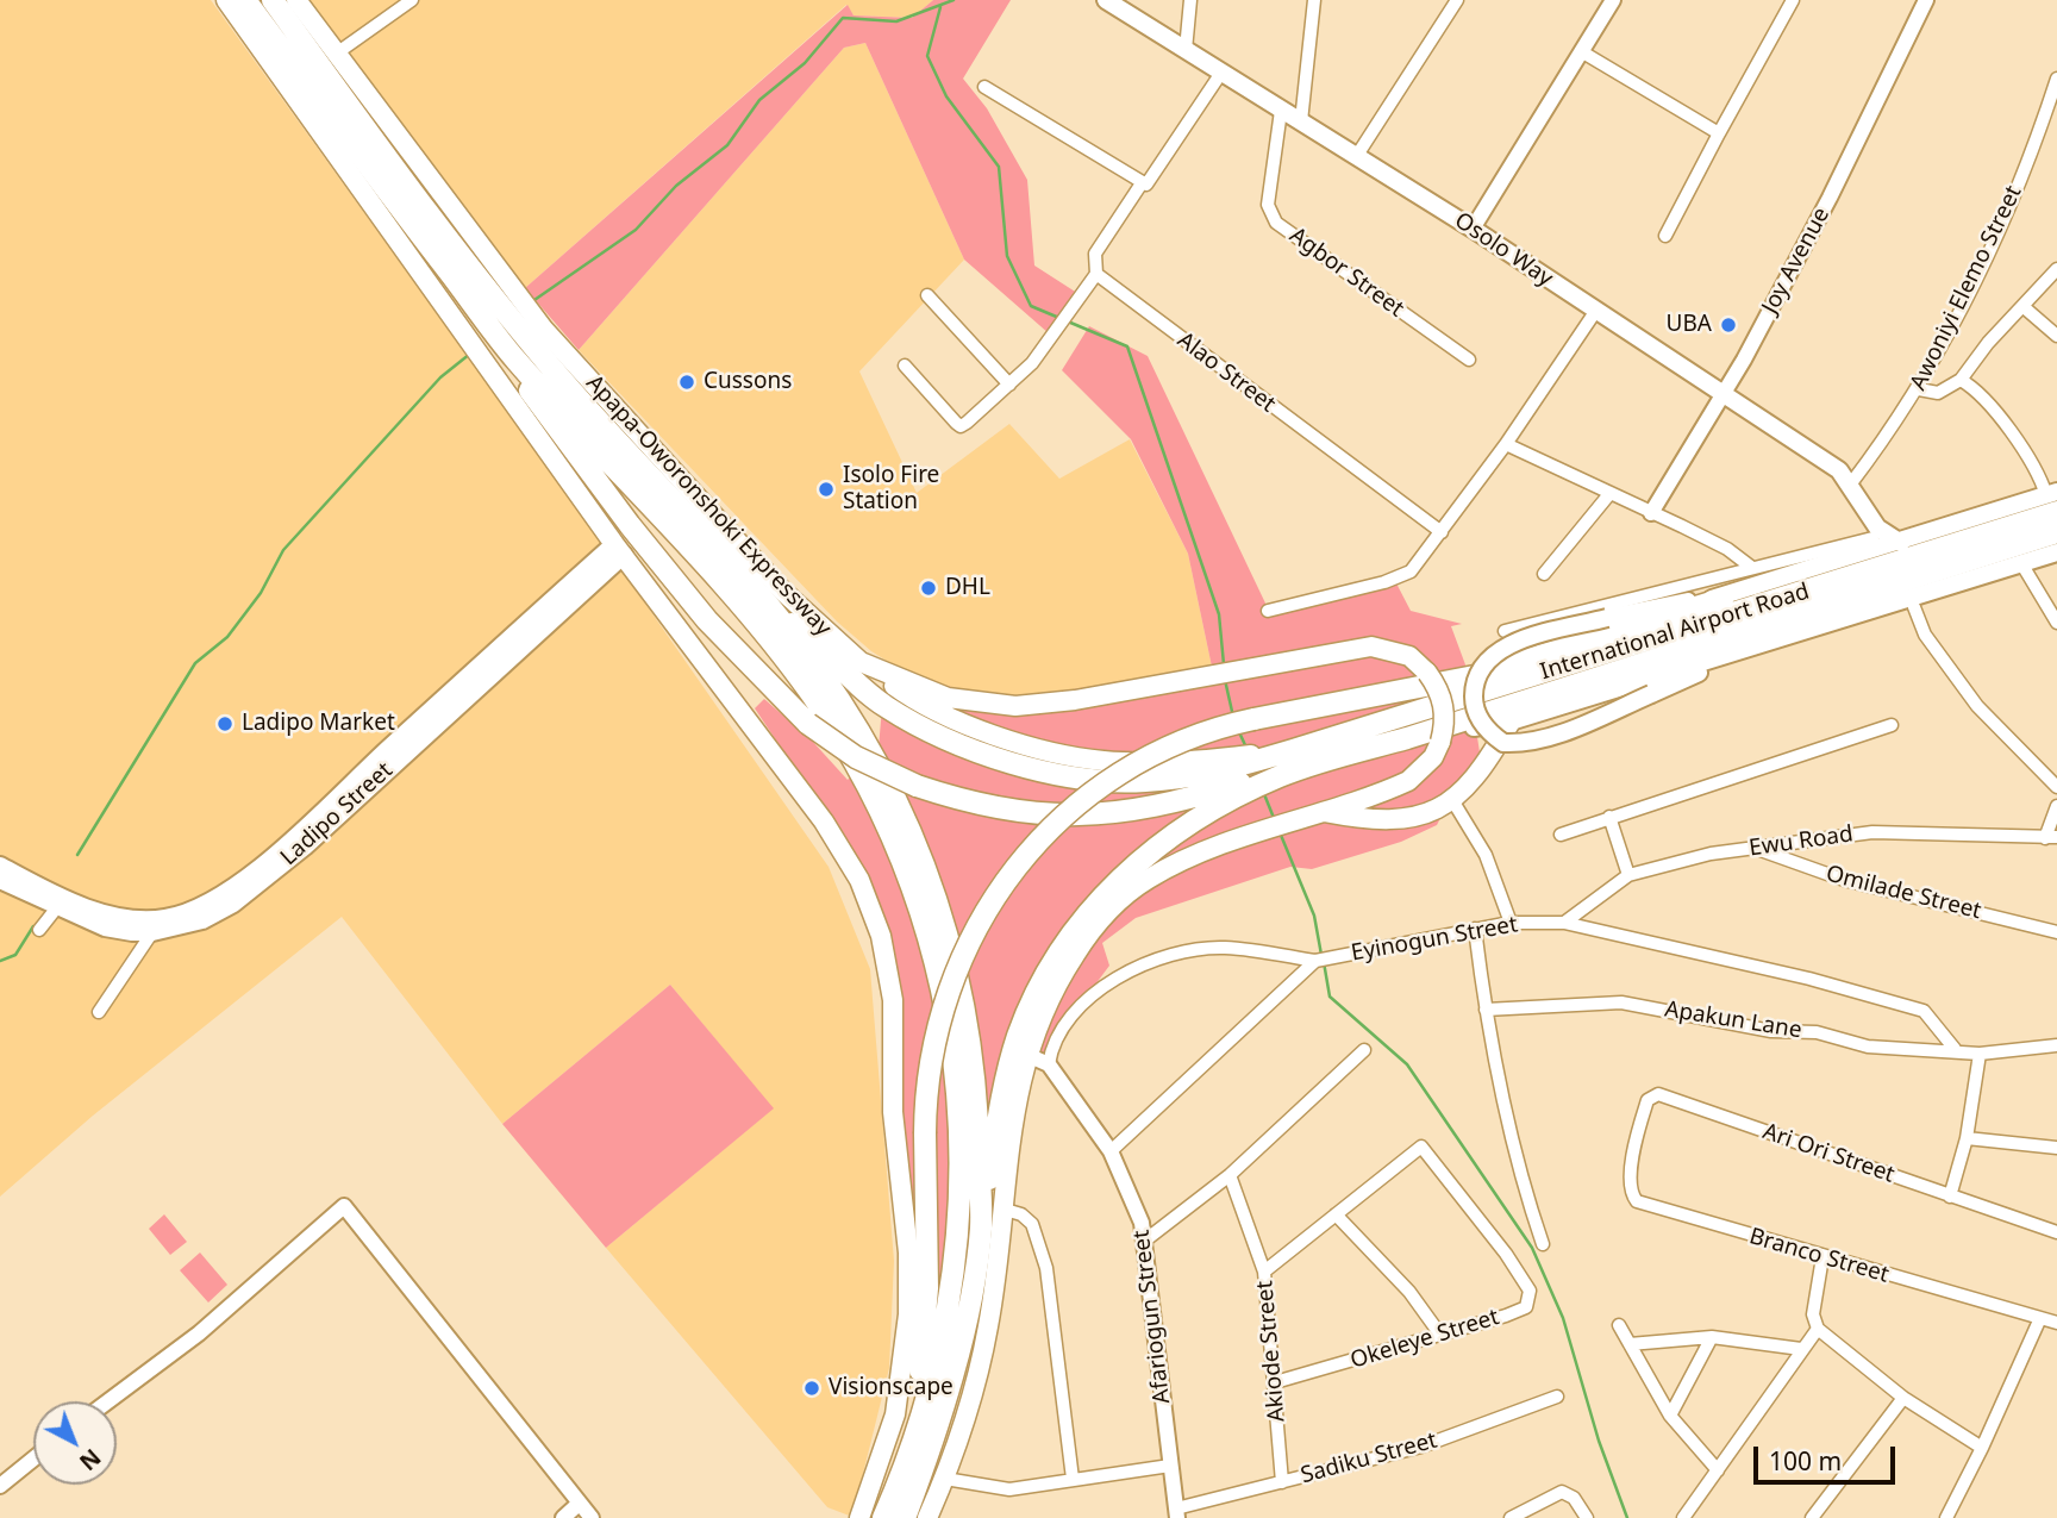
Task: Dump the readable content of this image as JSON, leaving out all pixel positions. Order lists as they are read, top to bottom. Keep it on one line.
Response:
{"streets":{"highway":["Apapa-Oworonshoki Expressway","International Airport Road"],"main road":["Osolo Way","Ladipo Street"],"street":["Joy Avenue","Agbor Street","Awoniyi Elemo Street","Alao Street","Ewu Road","Omilade Street","Eyinogun Street","Apakun Lane","Ari Ori Street","Branco Street","Afariogun Street","Okeleye Street","Akiode Street","Sadiku Street"]},"crossings":[["Osolo Way","Joy Avenue"],["Osolo Way","Agbor Street"],["Osolo Way","Awoniyi Elemo Street"],["Osolo Way","International Airport Road"],["Ewu Road","Omilade Street"],["Ewu Road","Eyinogun Street"],["Eyinogun Street","Apakun Lane"],["Eyinogun Street","Afariogun Street"],["Ari Ori Street","Branco Street"],["Afariogun Street","Sadiku Street"],["Okeleye Street","Akiode Street"],["Akiode Street","Sadiku Street"]],"places":["UBA","Cussons","Isolo Fire Station","DHL","Ladipo Market","Visionscape"],"scale_bar":"100 m","north":"bottom right"}
